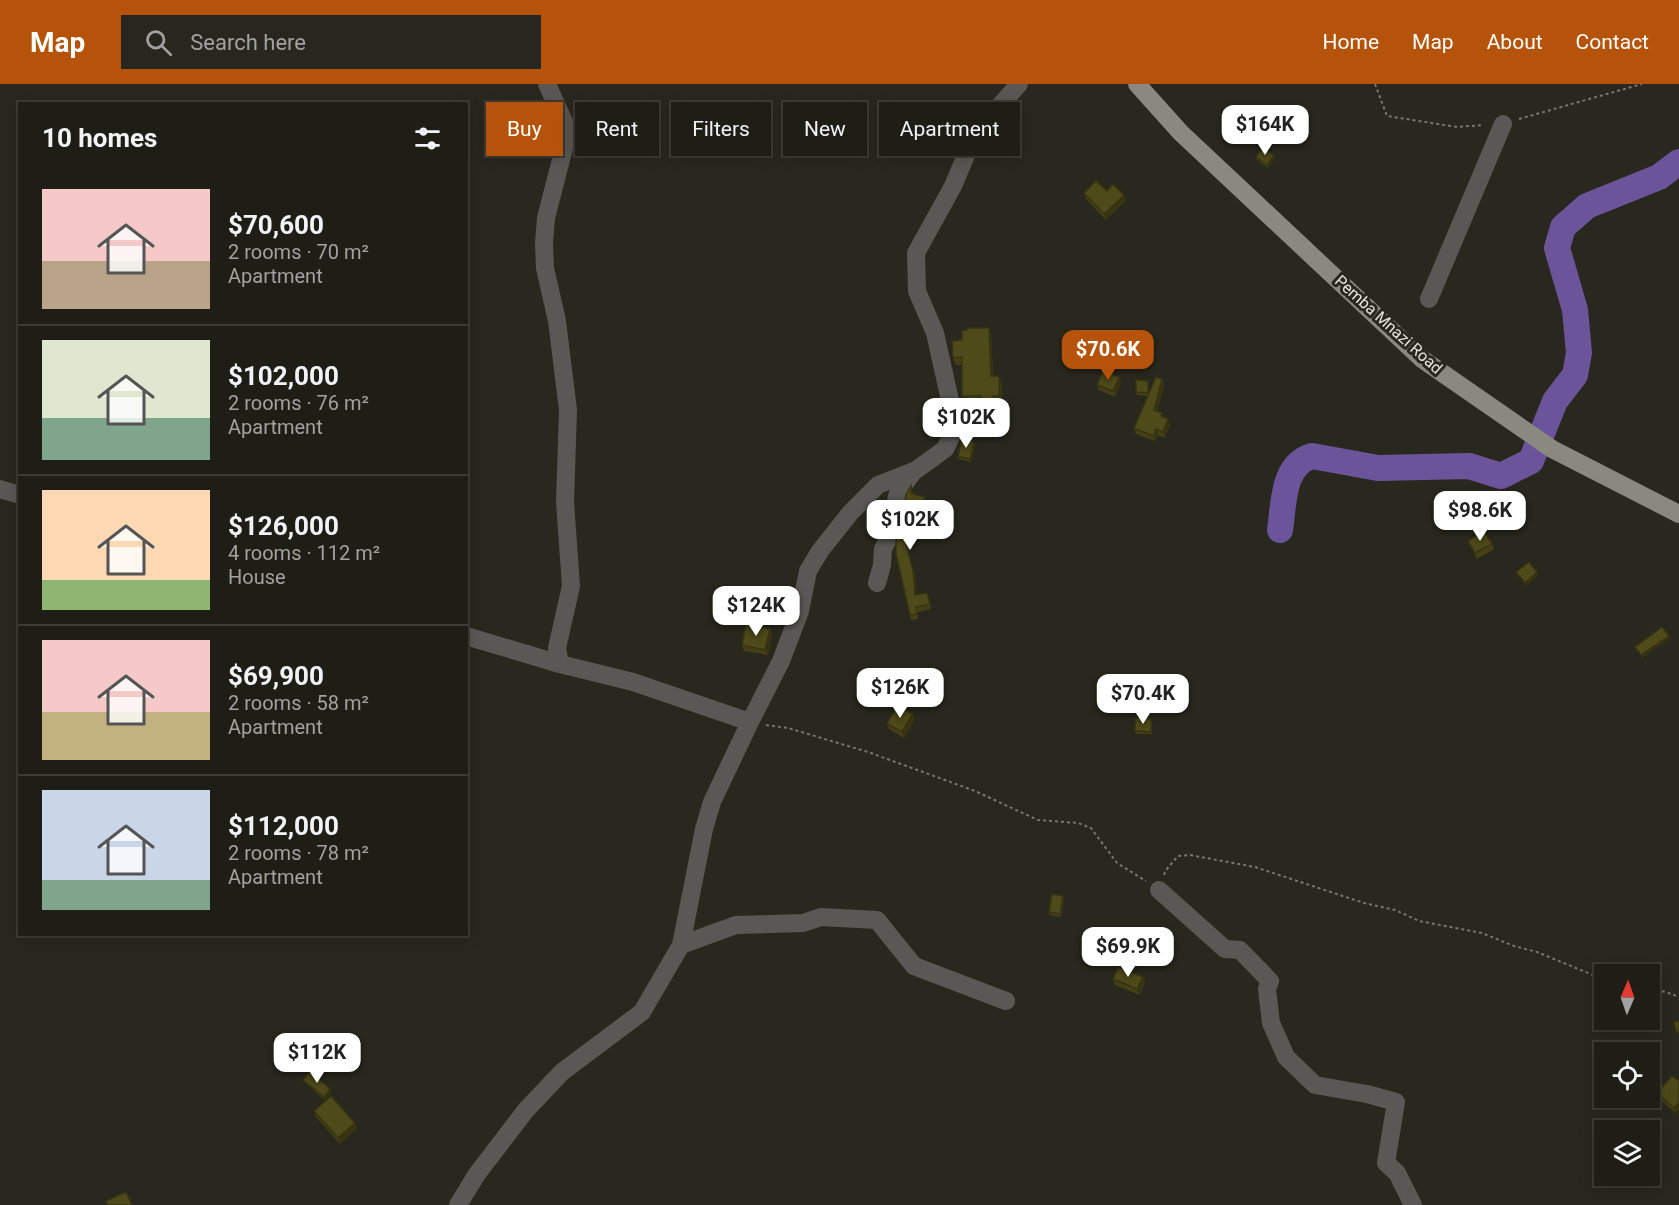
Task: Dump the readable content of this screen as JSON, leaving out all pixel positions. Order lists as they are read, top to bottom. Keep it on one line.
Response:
{"streets":{"main road":["Pemba Mnazi Road"]},"north":"top","page":{"header":"Map","search":"Search here","nav":["Home","Map","About","Contact"],"chip":["Buy","Rent","Filters","New","Apartment"],"heading":"10 homes","price":["$164K","$70.6K","$102K","$98.6K","$102K","$124K","$126K","$70.4K","$69.9K","$112K"],"list":[{"name":"$70,600","note":"2 rooms · 70 m² · Apartment"},{"name":"$102,000","note":"2 rooms · 76 m² · Apartment"},{"name":"$126,000","note":"4 rooms · 112 m² · House"},{"name":"$69,900","note":"2 rooms · 58 m² · Apartment"},{"name":"$112,000","note":"2 rooms · 78 m² · Apartment"}]}}
